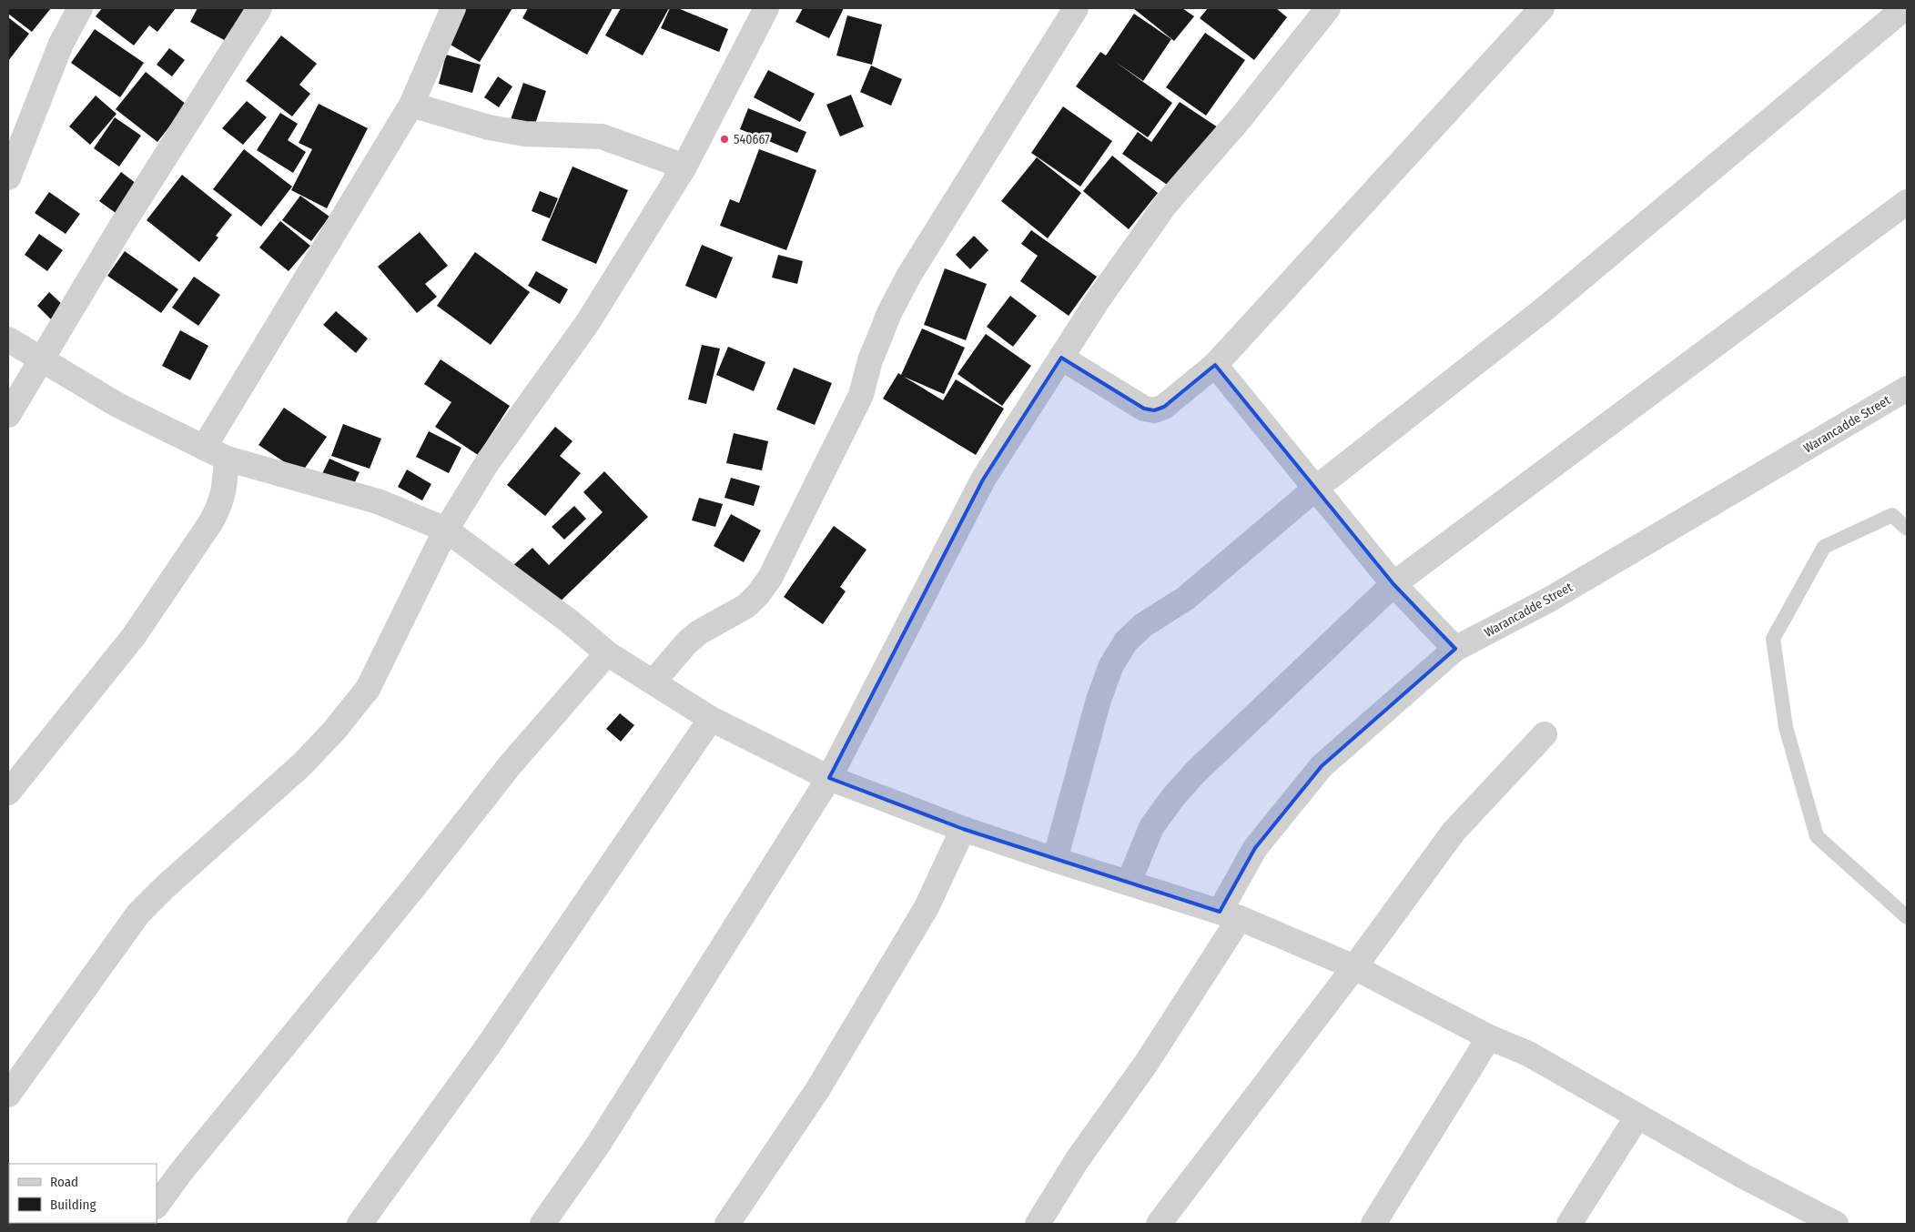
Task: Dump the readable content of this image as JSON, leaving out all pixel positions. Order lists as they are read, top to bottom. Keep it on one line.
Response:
{"streets":{"street":["Warancadde Street"]},"places":["540667"],"legend":["Road","Building"]}
